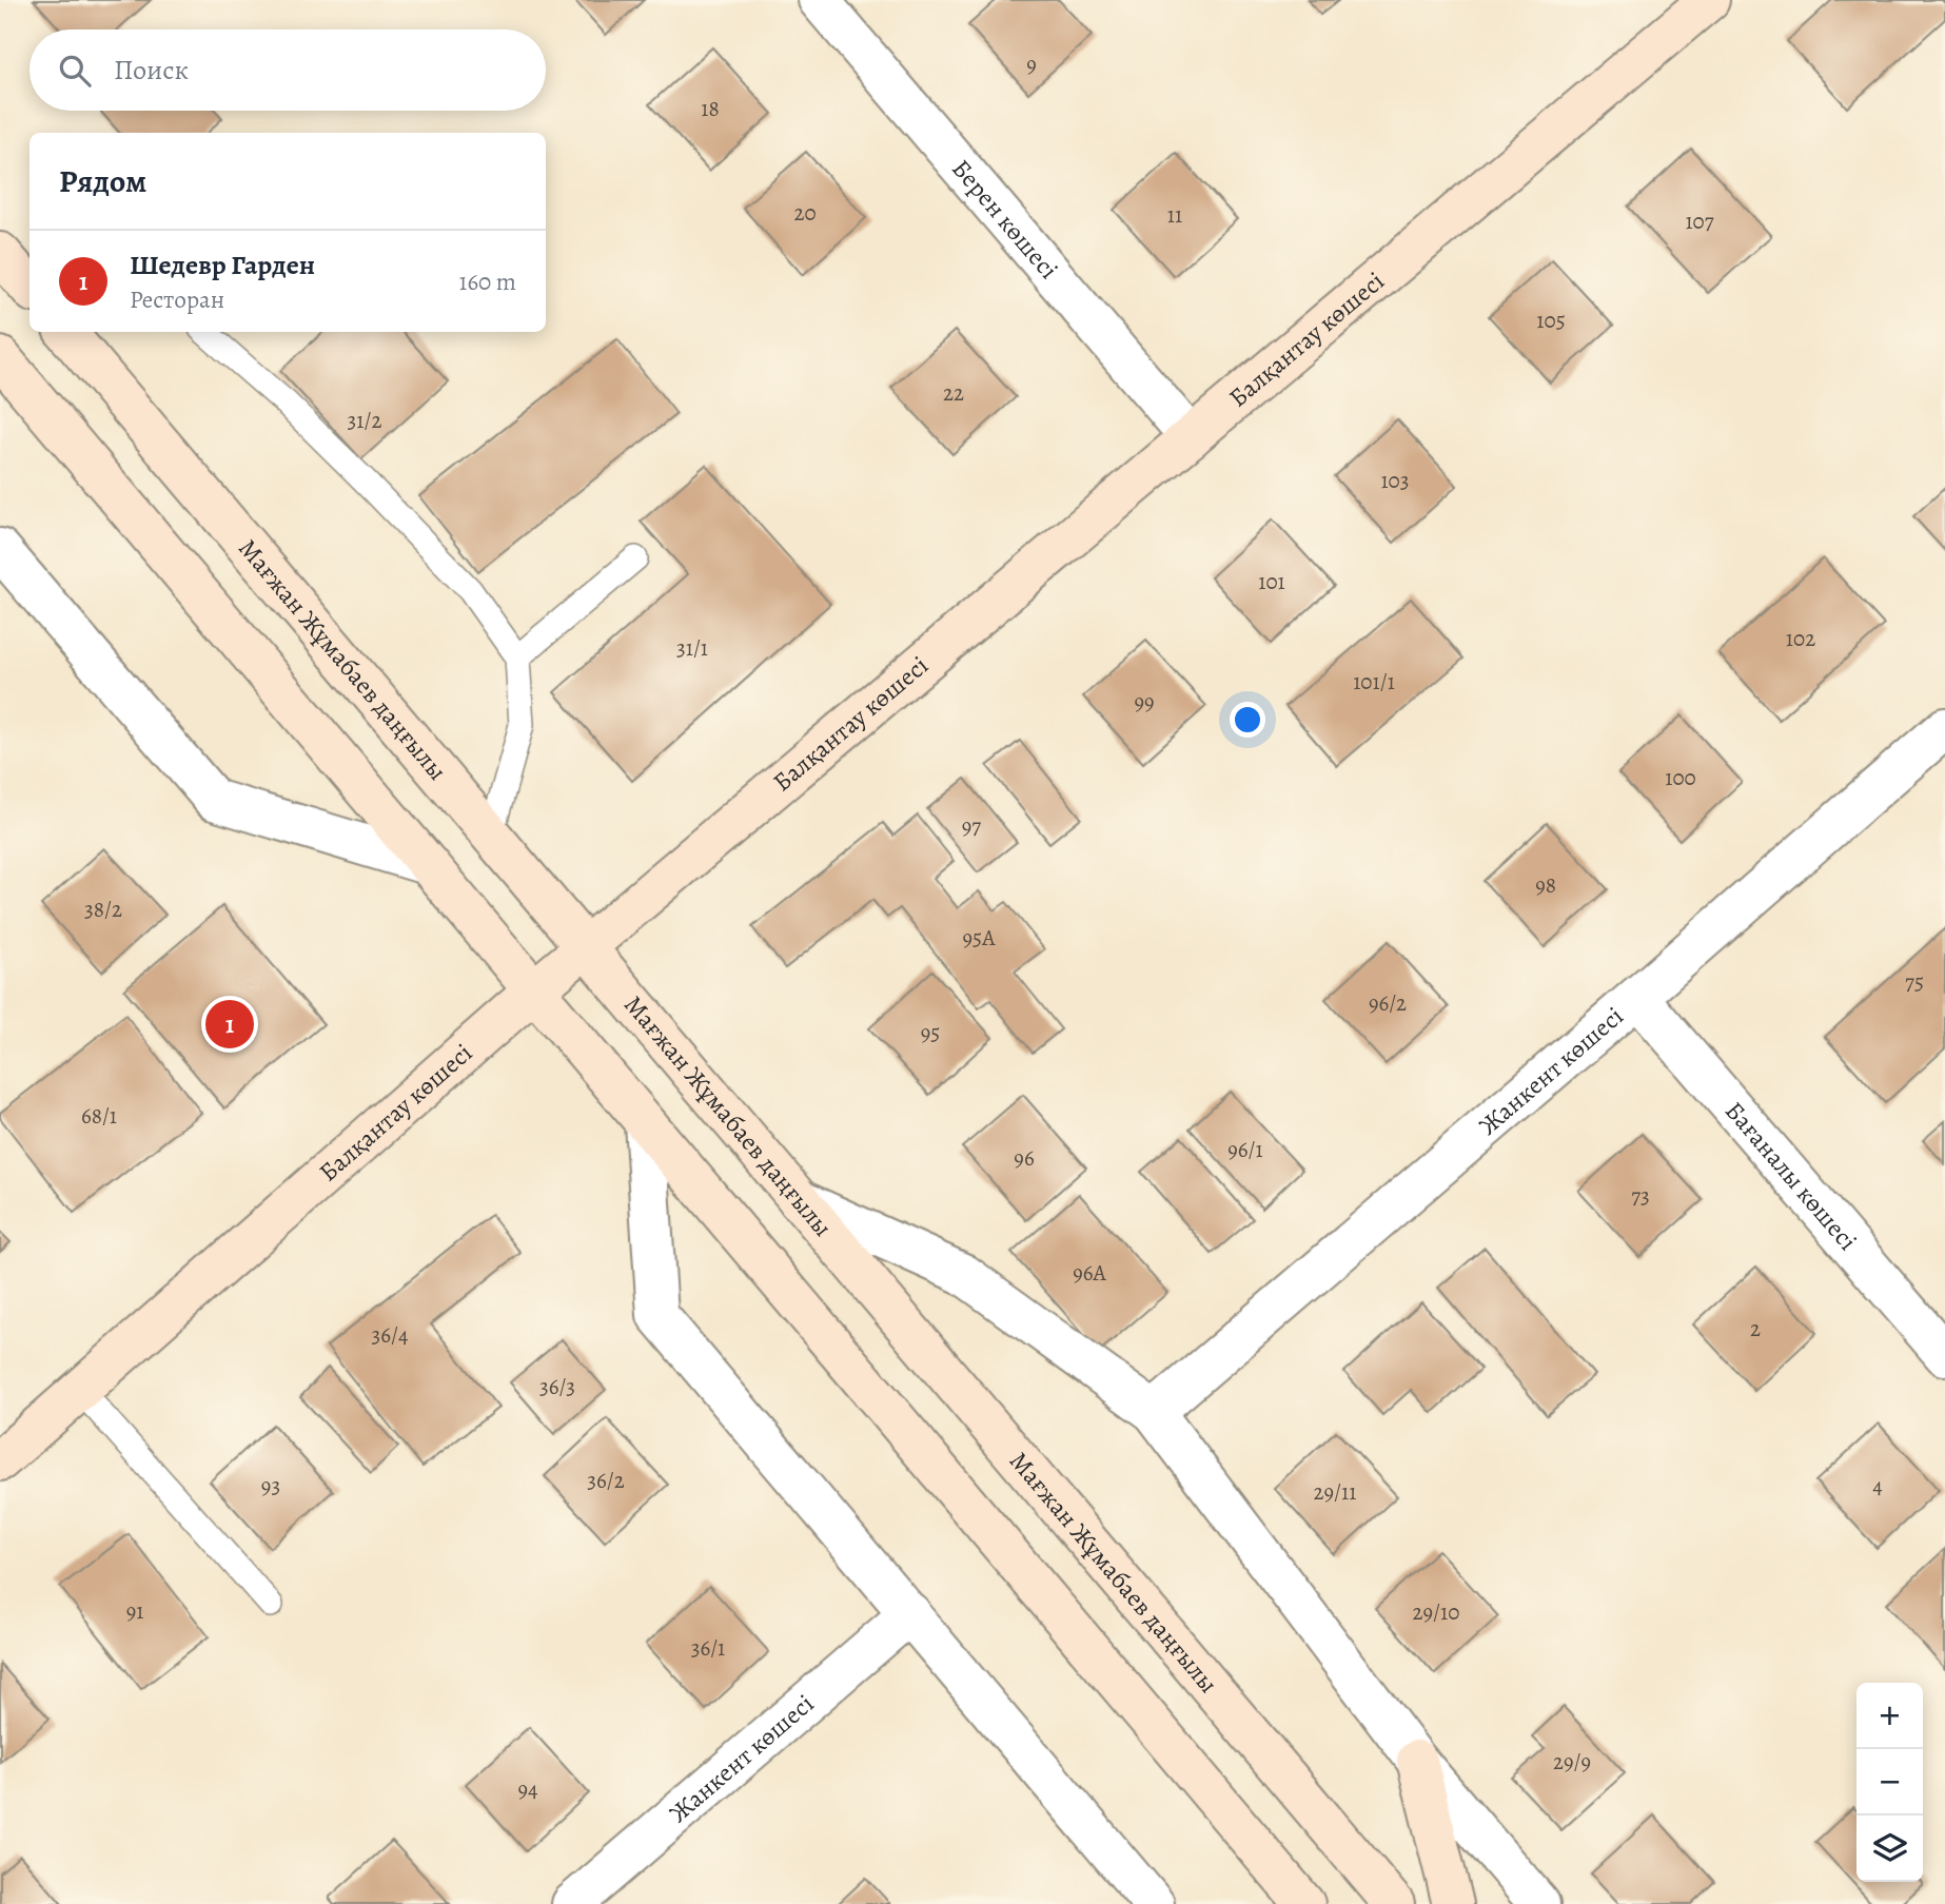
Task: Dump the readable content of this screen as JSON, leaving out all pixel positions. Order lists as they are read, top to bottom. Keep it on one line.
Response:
{"streets":{"main road":["Балқантау көшесі","Мағжан Жұмабаев даңғылы"],"street":["Берен көшесі","Жанкент көшесі","Бағаналы көшесі"]},"crossings":[["Берен көшесі","Балқантау көшесі"],["Балқантау көшесі","Мағжан Жұмабаев даңғылы"],["Жанкент көшесі","Бағаналы көшесі"]],"house_numbers":["9","18","20","11","107","105","22","31/2","103","101","102","31/1","101/1","99","100","97","98","38/2","95А","75","96/2","95","68/1","96/1","96","73","96A","2","36/4","36/3","36/2","93","4","29/11","91","29/10","36/1","29/9","94"],"page":{"search":"Поиск","heading":"Рядом","list":[{"mark":"1","name":"Шедевр Гарден","note":"Ресторан","value":"160 m"}],"pins":"1","map_buttons":["+","−"]}}
